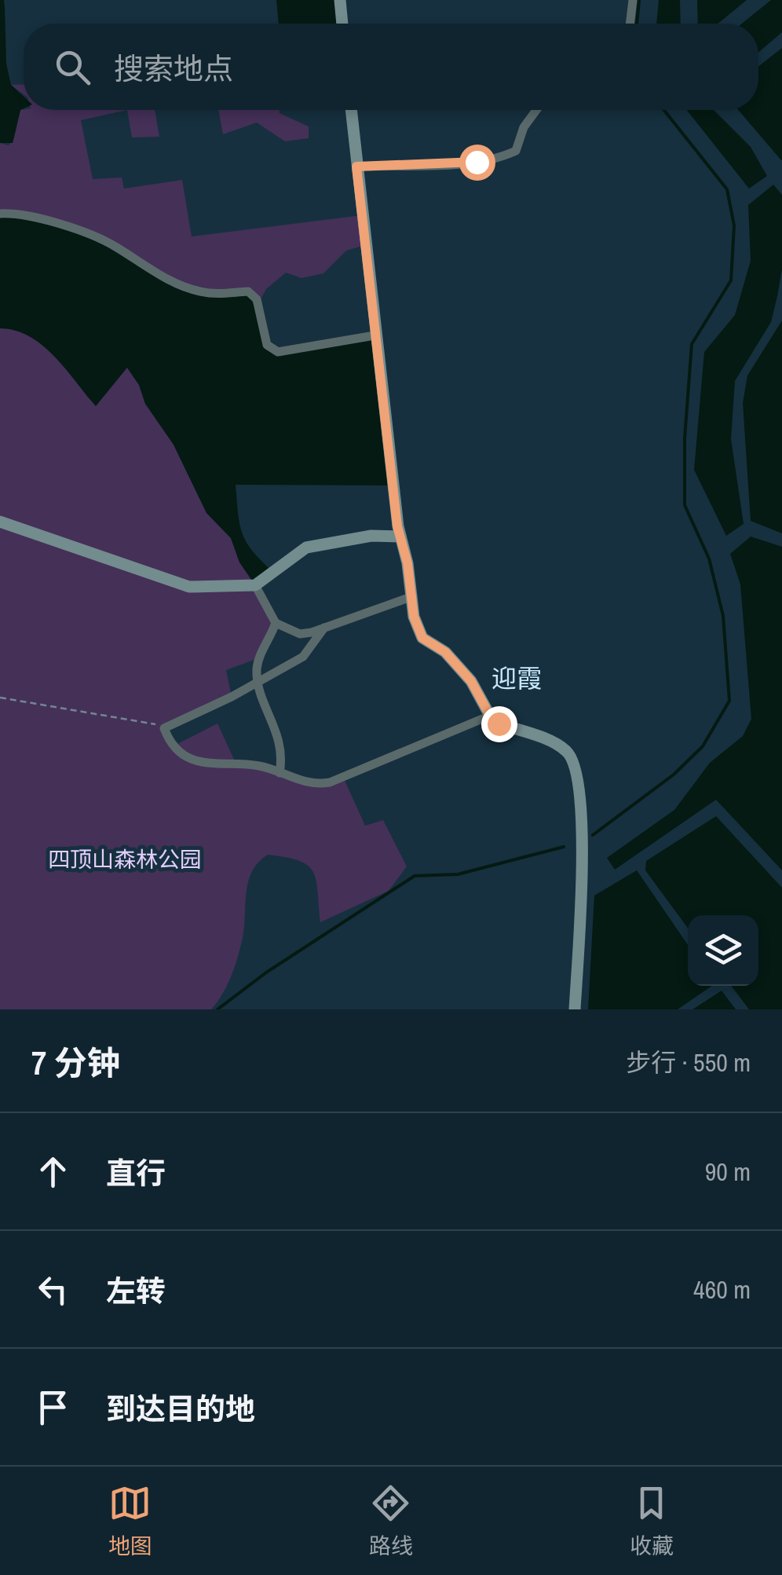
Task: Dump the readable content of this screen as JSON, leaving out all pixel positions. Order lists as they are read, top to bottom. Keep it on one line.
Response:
{"districts":["迎霞"],"parks":["四顶山森林公园"],"page":{"search":"搜索地点","heading":["7 分钟","步行 · 550 m"],"list":[["直行","90 m"],["左转","460 m"],"到达目的地"],"nav":["地图","路线","收藏"]}}
